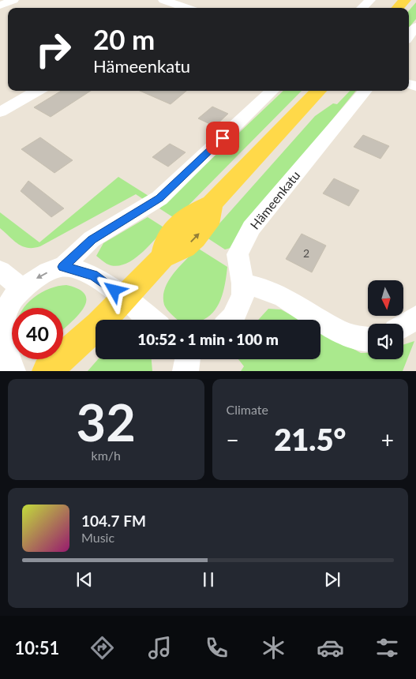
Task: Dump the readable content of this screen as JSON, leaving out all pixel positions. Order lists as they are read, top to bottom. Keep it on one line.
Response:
{"streets":{"street":["Hämeenkatu"]},"house_numbers":["2"],"north":"bottom","page":{"turn":["20 m","Hämeenkatu"],"limit":"40","trip":"10:52 · 1 min · 100 m","tile":[["32","km/h"],"Climate"],"heat":["−","21.5°","+"],"song":["104.7 FM","Music"],"tabs":"10:51"}}
